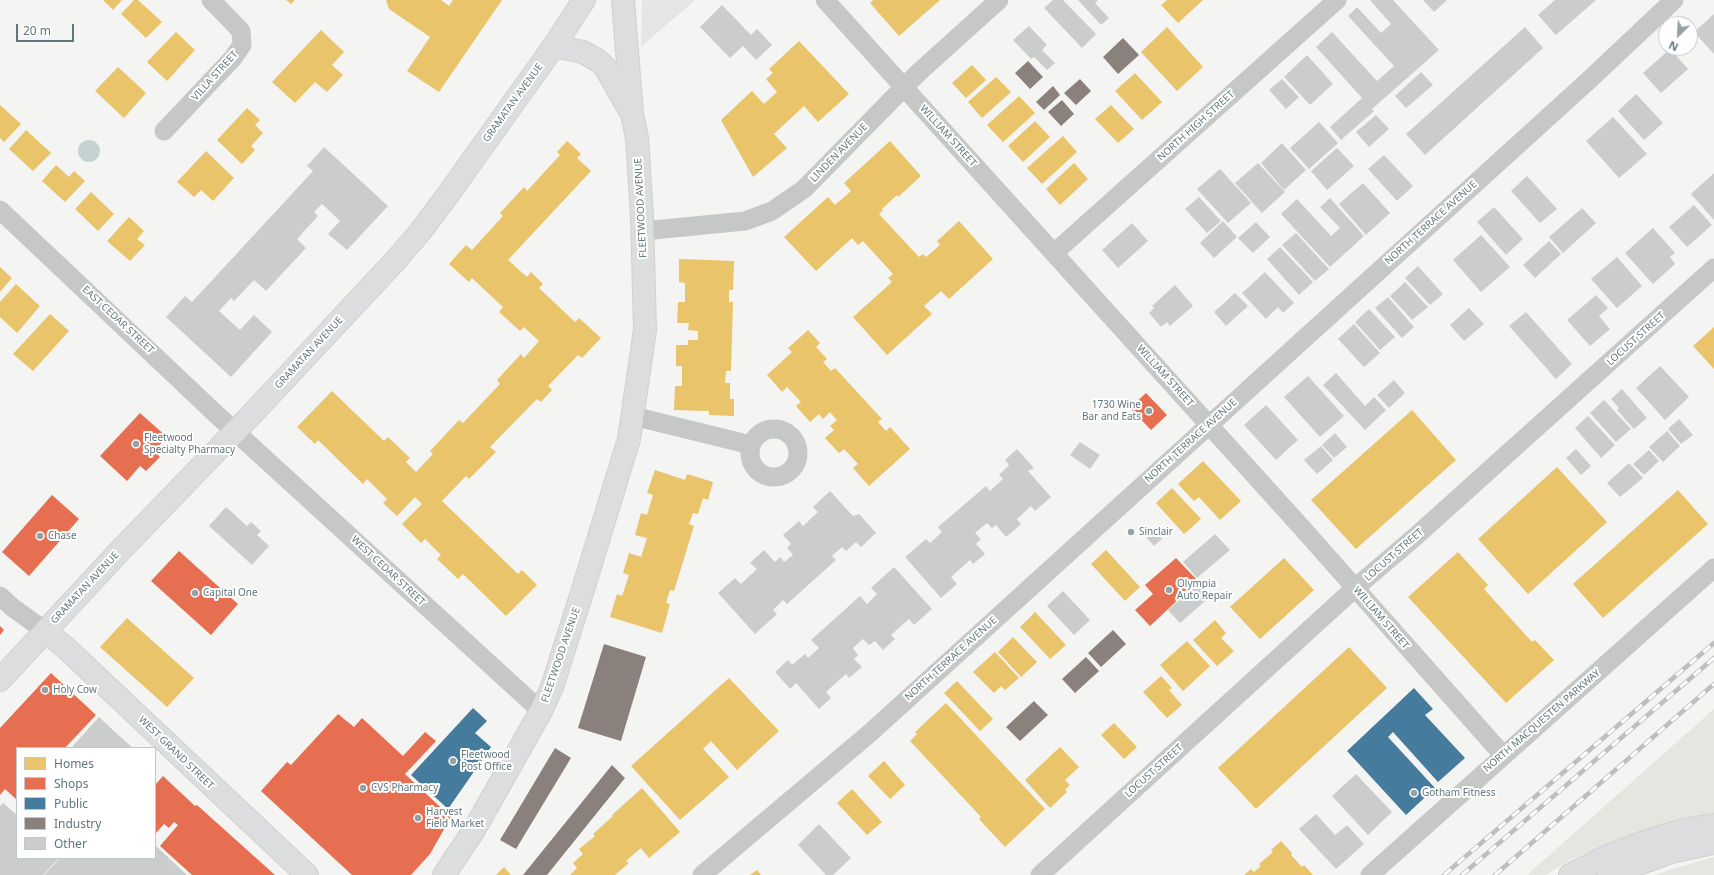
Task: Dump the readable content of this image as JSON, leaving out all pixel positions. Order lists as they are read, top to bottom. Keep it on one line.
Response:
{"streets":{"main road":["GRAMATAN AVENUE","FLEETWOOD AVENUE","WEST GRAND STREET"],"street":["VILLA STREET","NORTH HIGH STREET","WILLIAM STREET","LINDEN AVENUE","NORTH TERRACE AVENUE","EAST CEDAR STREET","LOCUST STREET","WEST CEDAR STREET","NORTH MACQUESTEN PARKWAY"]},"crossings":[["GRAMATAN AVENUE","EAST CEDAR STREET"],["GRAMATAN AVENUE","WEST CEDAR STREET"],["GRAMATAN AVENUE","WEST GRAND STREET"],["NORTH HIGH STREET","WILLIAM STREET"],["WILLIAM STREET","LINDEN AVENUE"],["WILLIAM STREET","NORTH TERRACE AVENUE"],["WILLIAM STREET","LOCUST STREET"],["WILLIAM STREET","NORTH MACQUESTEN PARKWAY"],["LINDEN AVENUE","FLEETWOOD AVENUE"],["FLEETWOOD AVENUE","WEST CEDAR STREET"],["EAST CEDAR STREET","WEST CEDAR STREET"]],"places":["1730 Wine Bar and Eats","Fleetwood Specialty Pharmacy","Sinclair","Chase","Olympia Auto Repair","Capital One","Holy Cow","Fleetwood Post Office","CVS Pharmacy","Gotham Fitness","Harvest Field Market"],"legend":["Homes","Shops","Public","Industry","Other"],"scale_bar":"20 m","north":"bottom left"}
